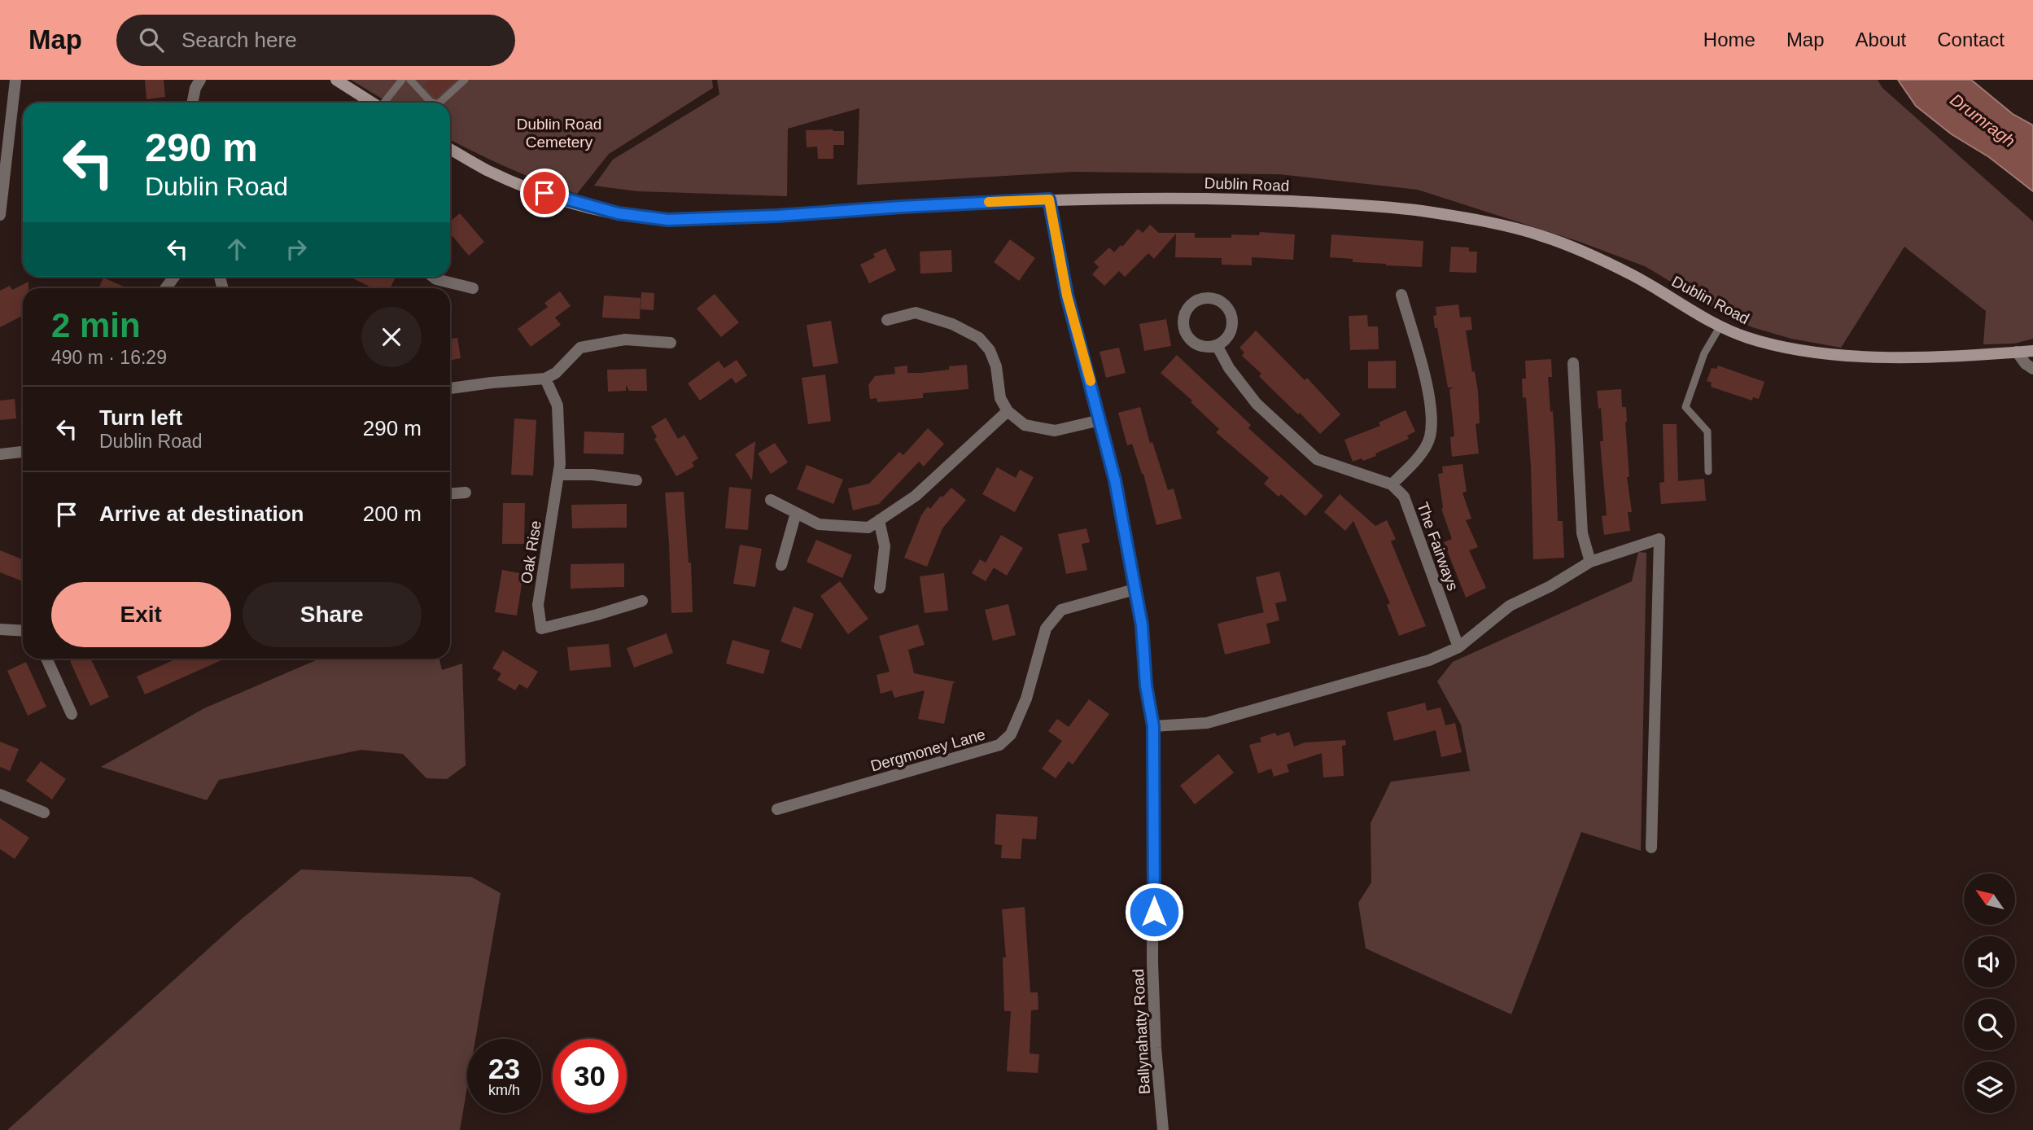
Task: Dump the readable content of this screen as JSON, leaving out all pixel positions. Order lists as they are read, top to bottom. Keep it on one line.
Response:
{"streets":{"street":["Dublin Road","The Fairways","Oak Rise","Dergmoney Lane","Ballynahatty Road"]},"crossings":[["Dublin Road","Ballynahatty Road"],["Dergmoney Lane","Ballynahatty Road"]],"water":["Drumragh"],"parks":["Dublin Road Cemetery"],"north":"top left","page":{"header":"Map","search":"Search here","nav":["Home","Map","About","Contact"],"turn":["290 m","Dublin Road"],"heading":["2 min","490 m · 16:29"],"list":[{"name":"Turn left","note":"Dublin Road","value":"290 m"},{"name":"Arrive at destination","value":"200 m"}],"buttons":["Exit","Share"],"speed":"23 km/h","limit":"30"}}
